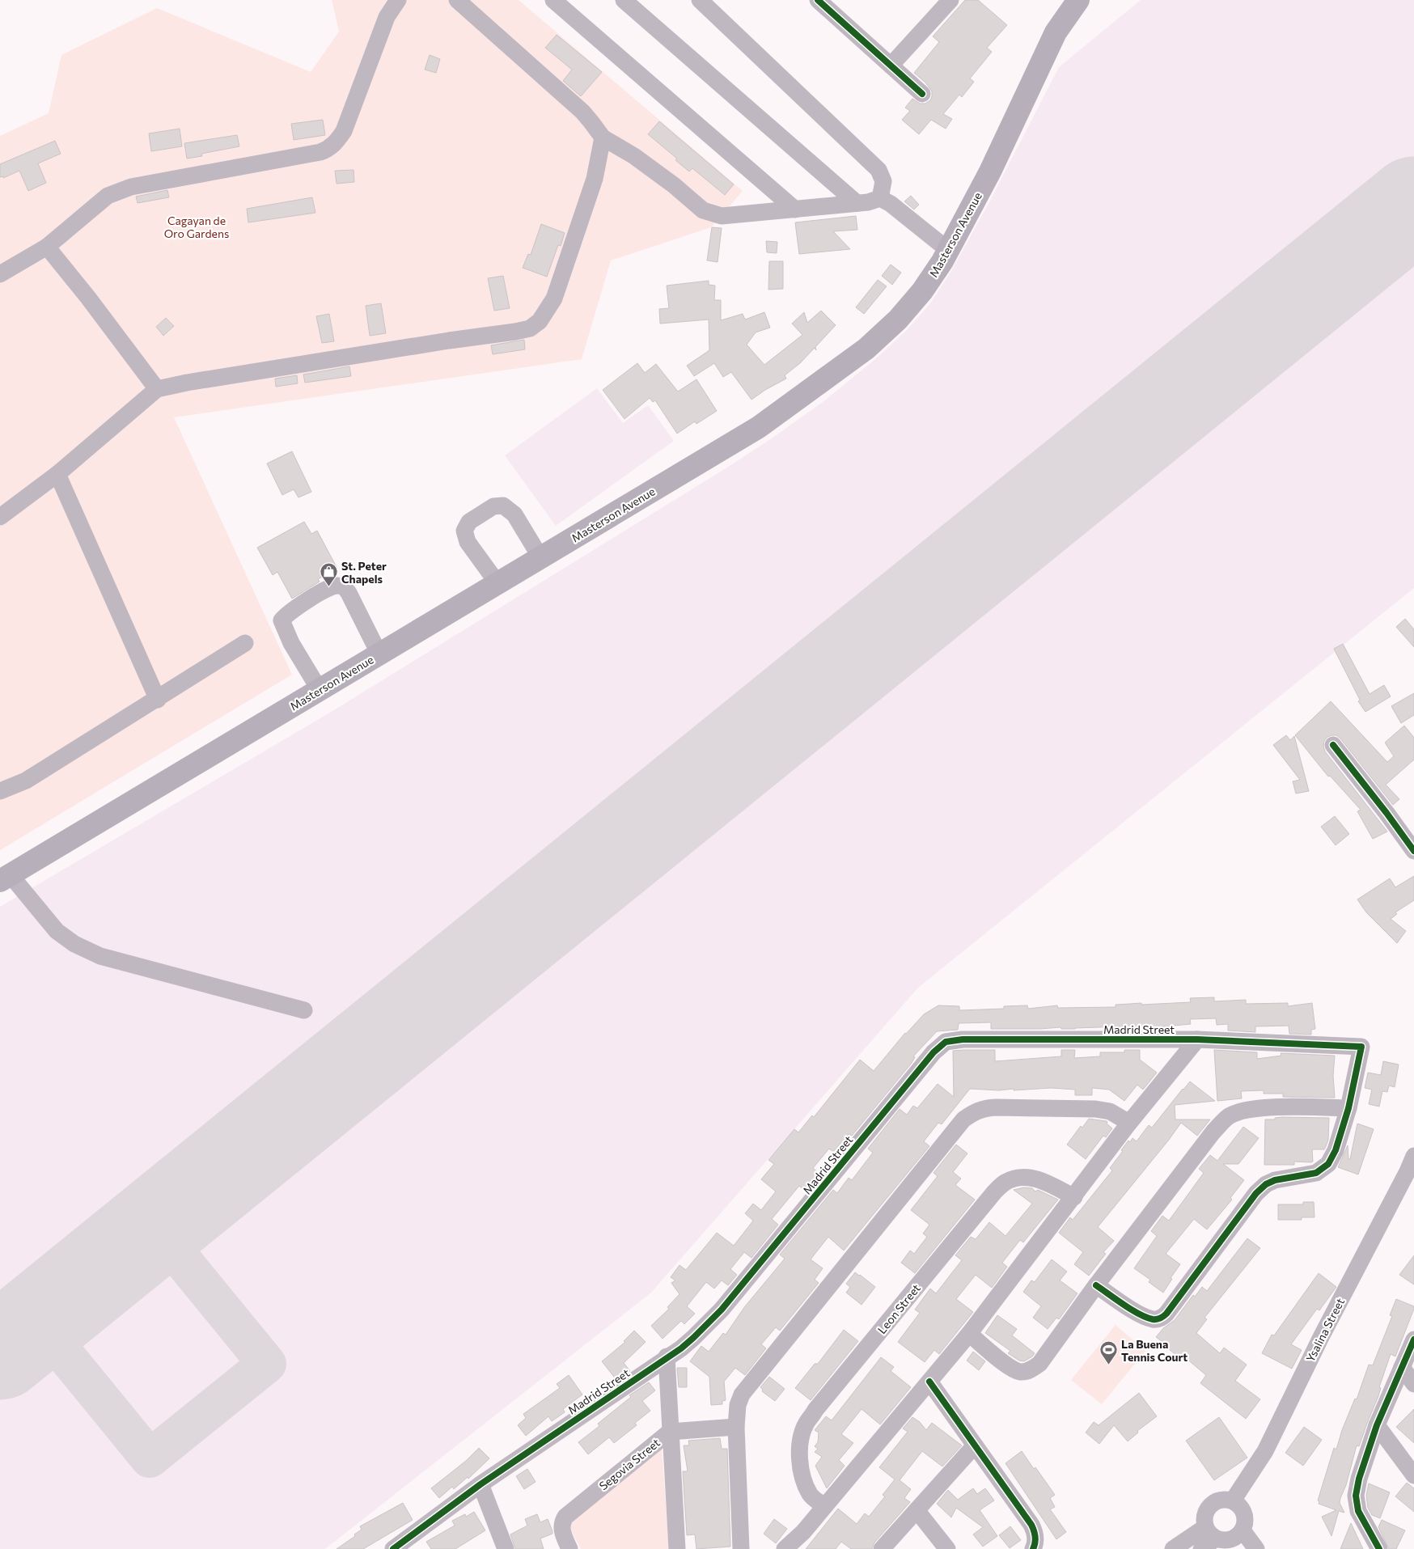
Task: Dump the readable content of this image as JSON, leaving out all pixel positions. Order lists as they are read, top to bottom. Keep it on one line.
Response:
{"streets":{"main road":["Masterson Avenue"],"street":["Madrid Street","Leon Street","Ysalina Street","Segovia Street"]},"parks":["Cagayan de Oro Gardens"],"places":{"shop":["St. Peter Chapels"],"sports":["La Buena Tennis Court"]}}
